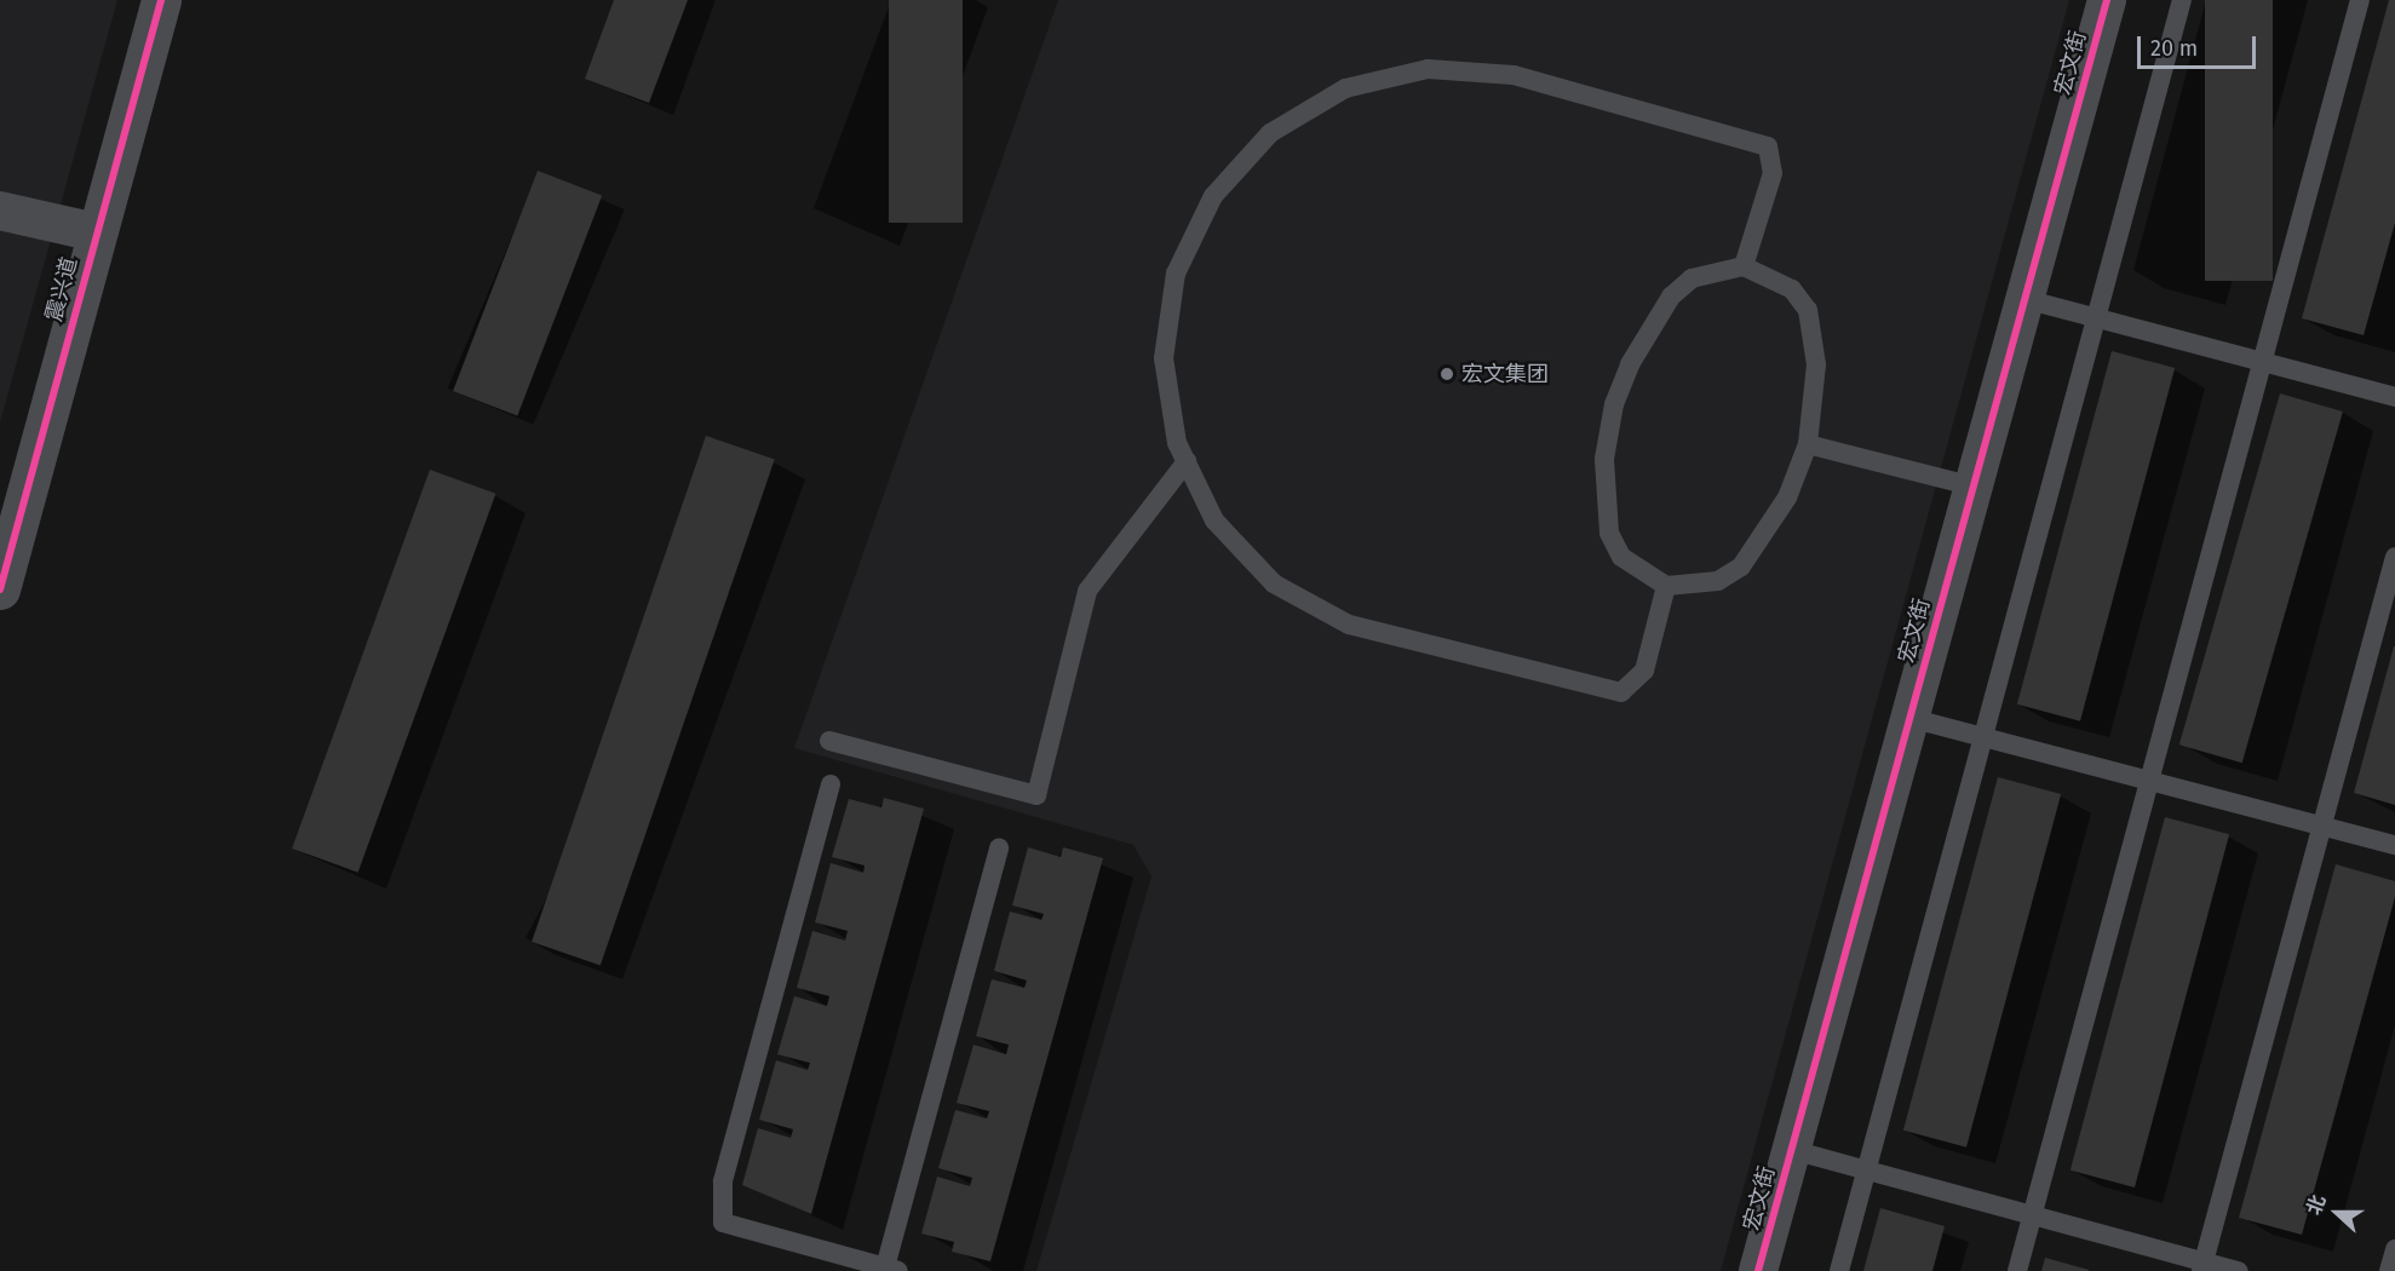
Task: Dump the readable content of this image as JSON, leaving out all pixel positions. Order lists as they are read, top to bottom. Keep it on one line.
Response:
{"streets":{"street":["宏文街","震兴道"]},"places":["宏文集团"],"scale_bar":"20 m","north":"left"}
